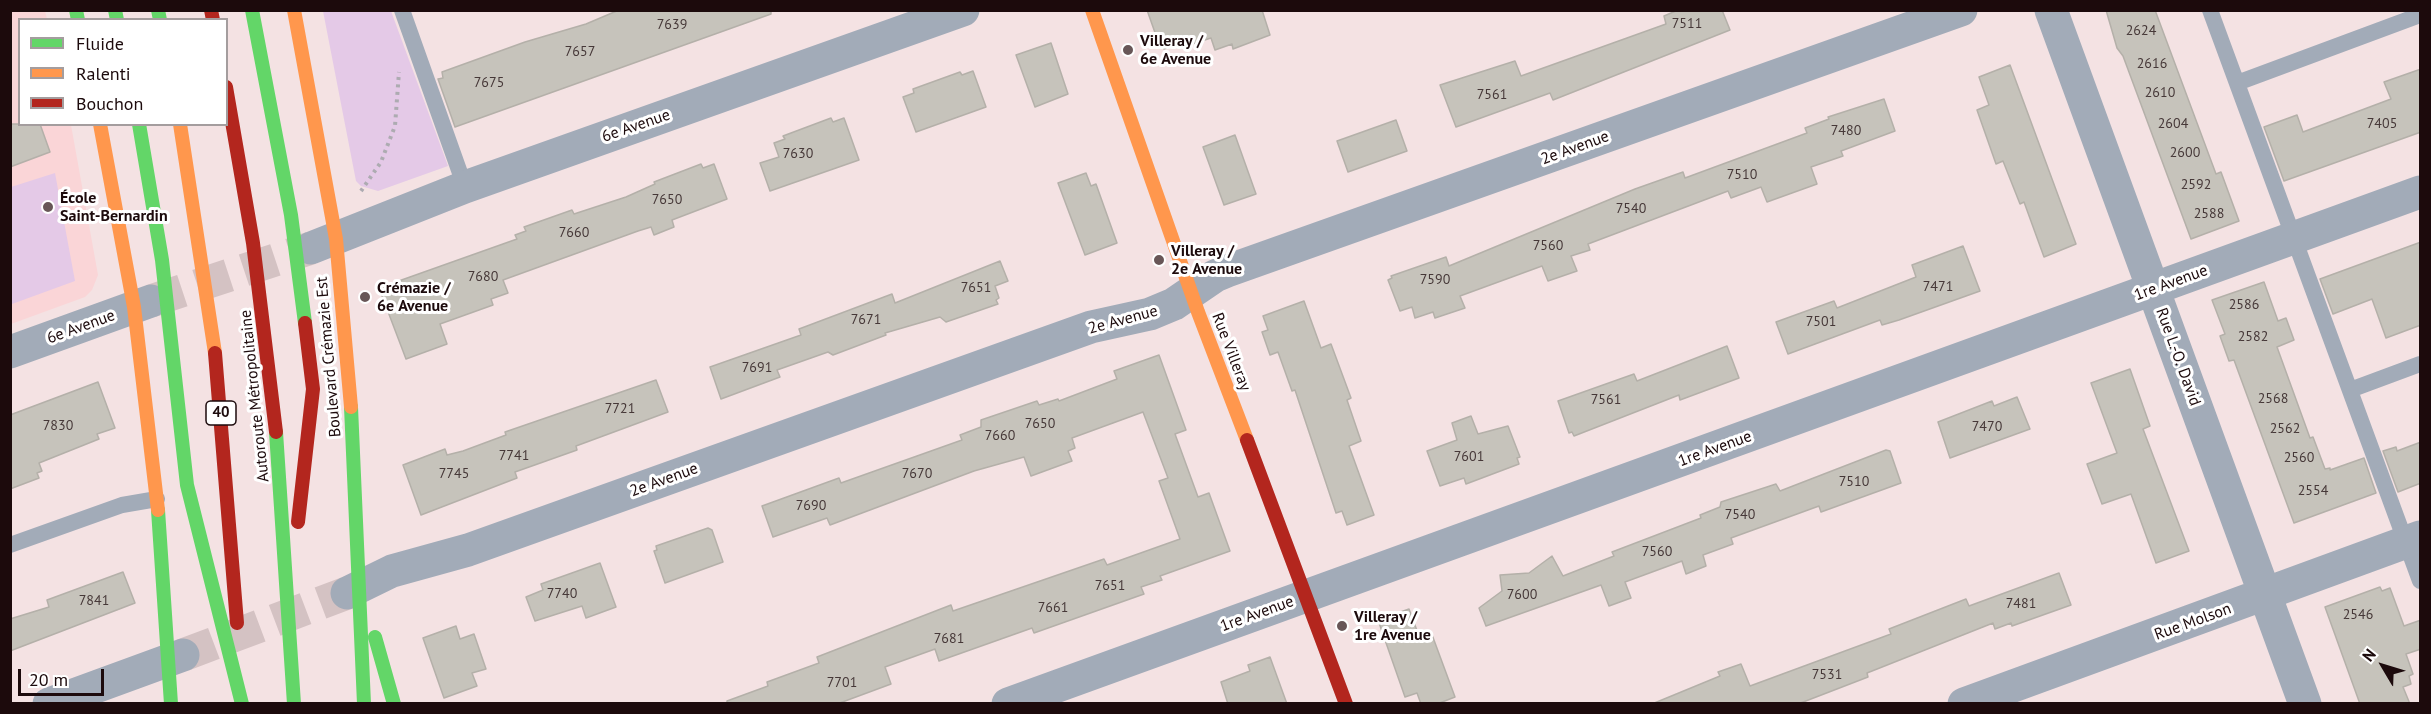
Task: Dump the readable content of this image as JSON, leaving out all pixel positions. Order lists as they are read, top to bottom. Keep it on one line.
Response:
{"streets":{"main road":["Rue Villeray","Boulevard Crémazie Est","Autoroute Métropolitaine","40"],"street":["6e Avenue","2e Avenue","1re Avenue","Rue L.-O. David","Rue Molson"]},"crossings":[["6e Avenue","Boulevard Crémazie Est"],["2e Avenue","Rue Villeray"],["2e Avenue","Boulevard Crémazie Est"],["1re Avenue","Rue Villeray"],["1re Avenue","Rue L.-O. David"],["Rue L.-O. David","Rue Molson"]],"places":["Villeray / 6e Avenue","École Saint-Bernardin","Villeray / 2e Avenue","Crémazie / 6e Avenue","Villeray / 1re Avenue"],"house_numbers":["7511","7639","2624","7657","2616","7675","2610","7561","2604","7405","7480","2600","7630","7510","2592","7650","7540","2588","7660","7560","7680","7590","7471","7651","2586","7671","7501","2582","7691","2568","7561","7721","7650","7830","7470","2562","7660","7741","7601","2560","7745","7670","7510","2554","7690","7540","7560","7651","7740","7600","7841","7481","7661","2546","7681","7531","7701"],"legend":["Fluide","Ralenti","Bouchon"],"scale_bar":"20 m","north":"top left"}
